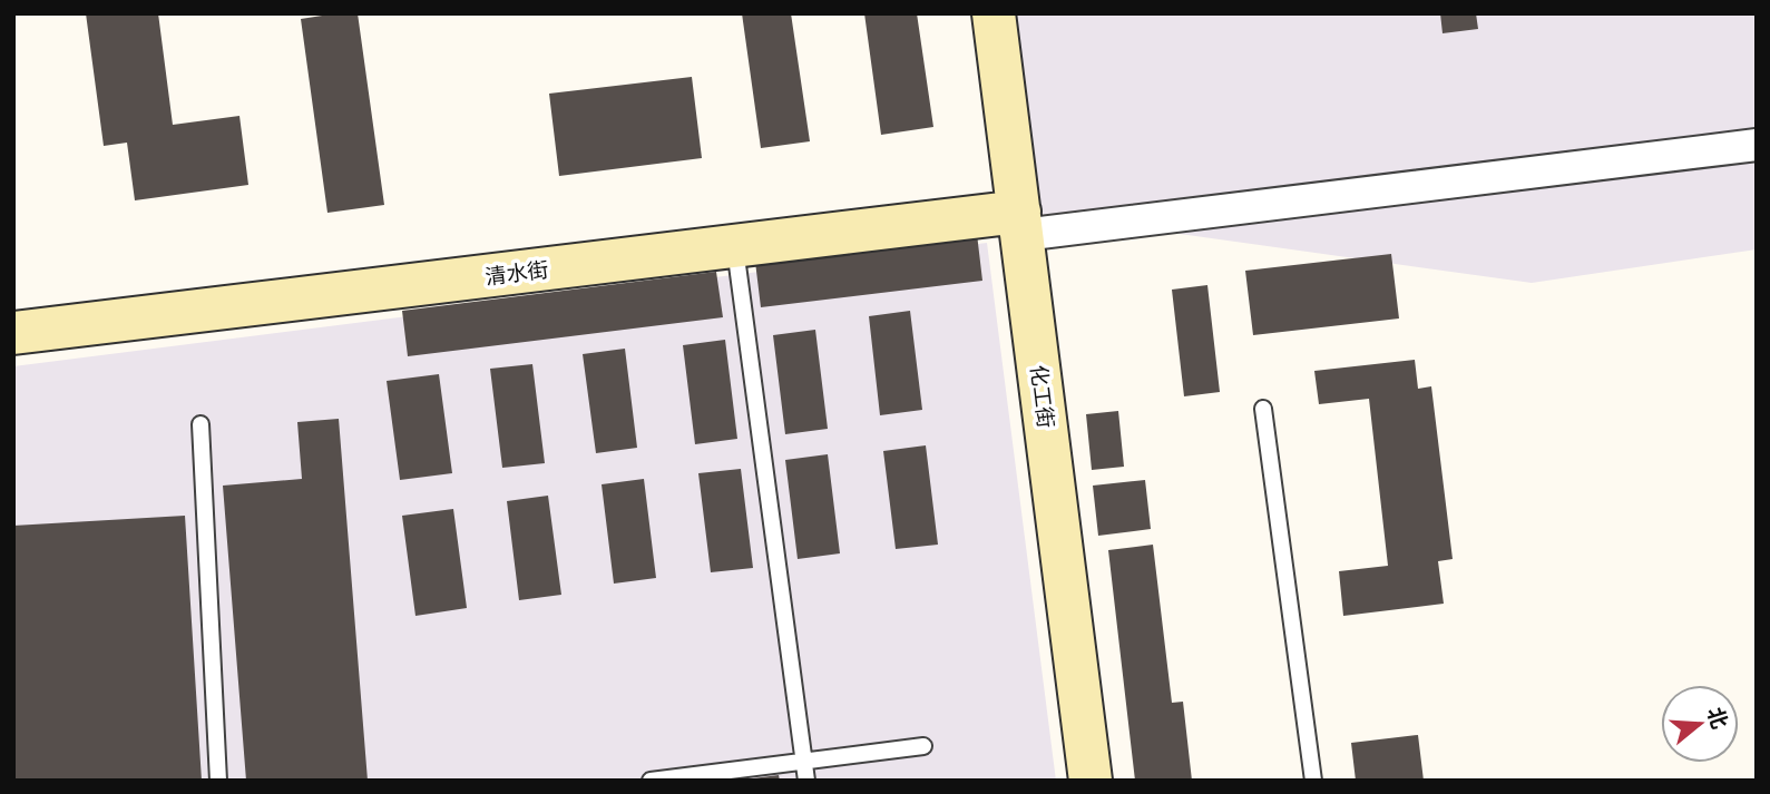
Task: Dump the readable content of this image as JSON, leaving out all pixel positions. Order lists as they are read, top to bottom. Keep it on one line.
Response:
{"streets":{"street":["清水街","化工街"]},"crossings":[["清水街","化工街"]],"north":"right"}
